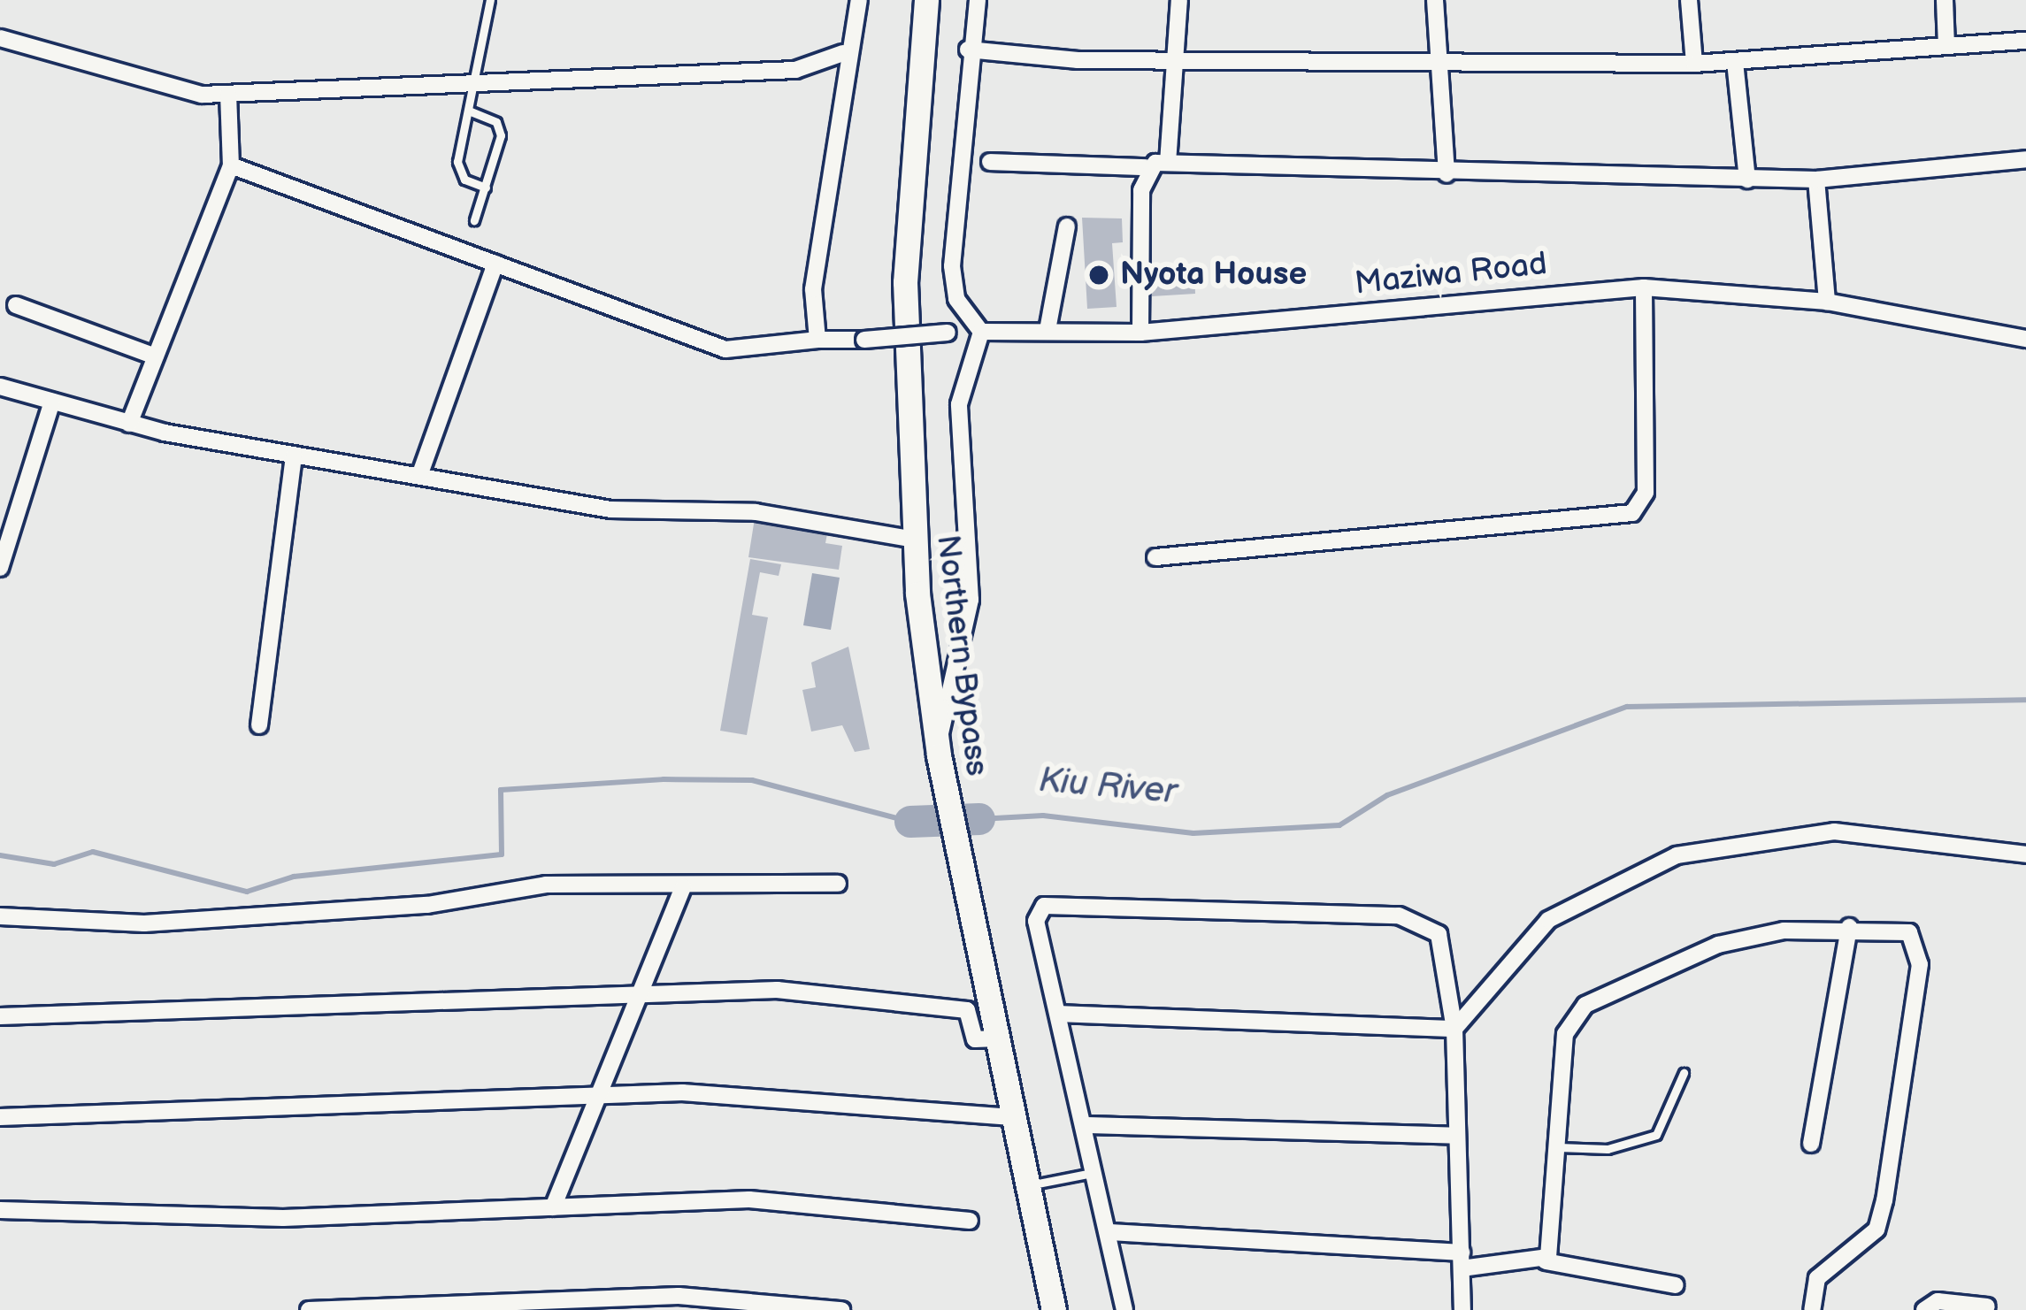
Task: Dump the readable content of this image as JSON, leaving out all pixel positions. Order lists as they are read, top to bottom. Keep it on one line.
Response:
{"streets":{"main road":["Northern Bypass"],"street":["Maziwa Road"]},"water":["Kiu River"],"places":["Nyota House"]}
